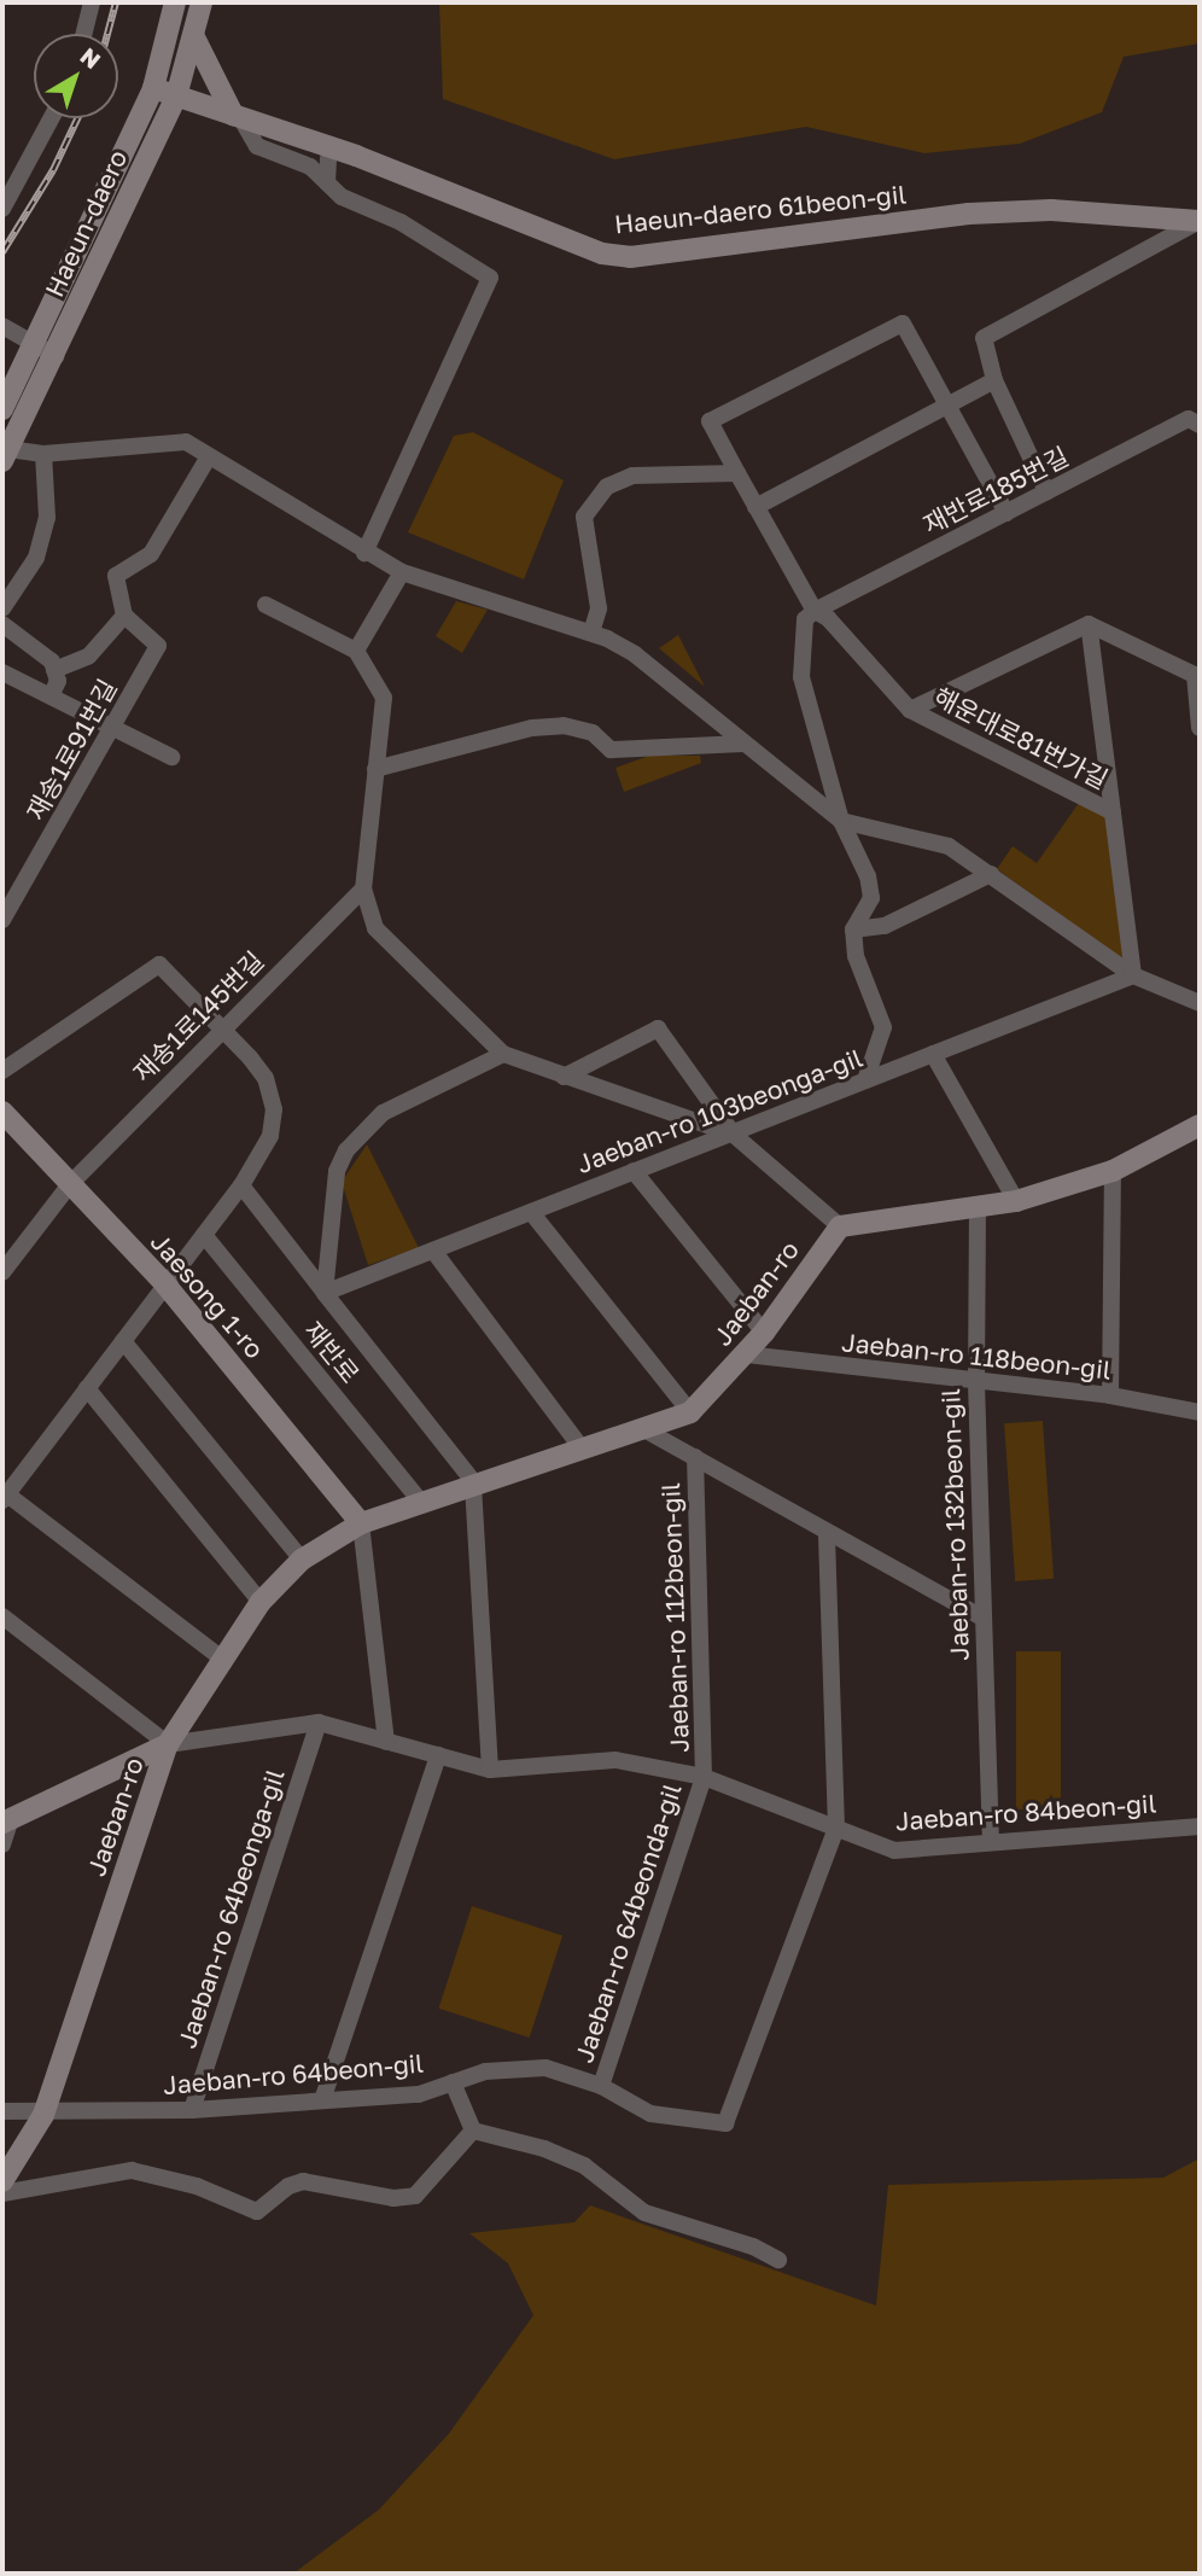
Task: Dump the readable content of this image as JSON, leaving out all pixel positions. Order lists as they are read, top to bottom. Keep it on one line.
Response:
{"streets":{"main road":["Haeun-daero 61beon-gil","Haeun-daero","Jaeban-ro","Jaesong 1-ro"],"street":["재반로185번길","해운대로81번가길","재송1로91번길","재송1로145번길","Jaeban-ro 103beonga-gil","재반로","Jaeban-ro 118beon-gil","Jaeban-ro 132beon-gil","Jaeban-ro 112beon-gil","Jaeban-ro 84beon-gil","Jaeban-ro 64beonga-gil","Jaeban-ro 64beonda-gil","Jaeban-ro 64beon-gil"]},"crossings":[["Haeun-daero 61beon-gil","Haeun-daero"],["재반로185번길","해운대로81번가길"],["재송1로145번길","Jaesong 1-ro"],["Jaeban-ro","Jaesong 1-ro"],["Jaeban-ro","재반로"],["Jaeban-ro","Jaeban-ro 118beon-gil"],["Jaeban-ro","Jaeban-ro 112beon-gil"],["Jaeban-ro","Jaeban-ro 84beon-gil"],["Jaeban-ro","Jaeban-ro 64beon-gil"],["Jaeban-ro 118beon-gil","Jaeban-ro 132beon-gil"],["Jaeban-ro 132beon-gil","Jaeban-ro 112beon-gil"],["Jaeban-ro 132beon-gil","Jaeban-ro 84beon-gil"],["Jaeban-ro 112beon-gil","Jaeban-ro 84beon-gil"],["Jaeban-ro 112beon-gil","Jaeban-ro 64beonda-gil"],["Jaeban-ro 84beon-gil","Jaeban-ro 64beonga-gil"],["Jaeban-ro 84beon-gil","Jaeban-ro 64beonda-gil"],["Jaeban-ro 84beon-gil","Jaeban-ro 64beon-gil"],["Jaeban-ro 64beonga-gil","Jaeban-ro 64beon-gil"],["Jaeban-ro 64beonda-gil","Jaeban-ro 64beon-gil"]],"north":"top right"}
